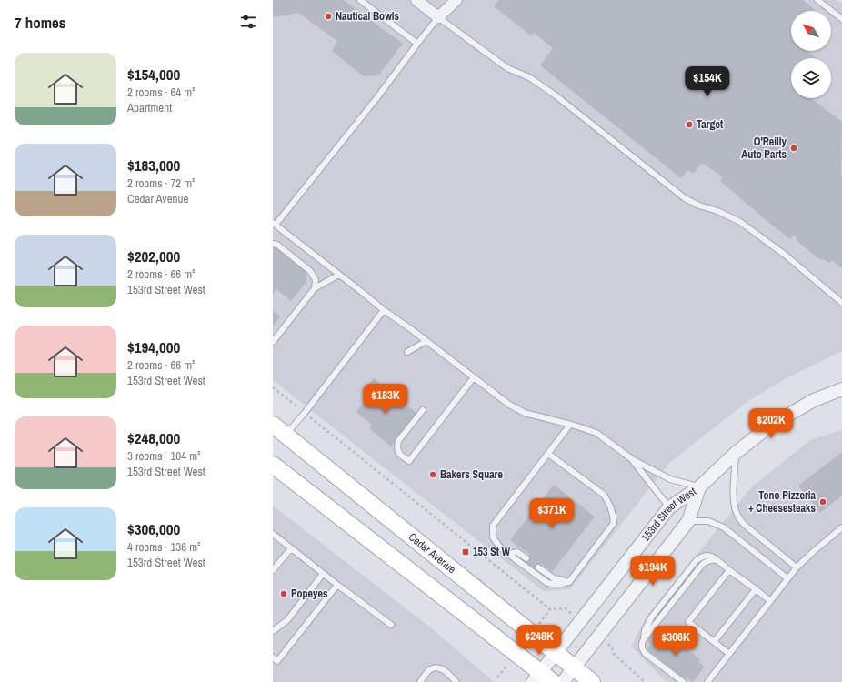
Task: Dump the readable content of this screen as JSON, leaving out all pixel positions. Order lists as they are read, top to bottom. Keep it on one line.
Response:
{"streets":{"main road":["Cedar Avenue"],"street":["153rd Street West"]},"crossings":[["153rd Street West","Cedar Avenue"]],"places":{"other":["Nautical Bowls","Target","O'Reilly Auto Parts","Bakers Square","Tono Pizzeria + Cheesesteaks","Popeyes"],"transit":["153 St W"]},"north":"top left","page":{"heading":"7 homes","list":[{"name":"$154,000","note":"2 rooms · 64 m² · Apartment"},{"name":"$183,000","note":"2 rooms · 72 m² · Cedar Avenue"},{"name":"$202,000","note":"2 rooms · 66 m² · 153rd Street West"},{"name":"$194,000","note":"2 rooms · 66 m² · 153rd Street West"},{"name":"$248,000","note":"3 rooms · 104 m² · 153rd Street West"},{"name":"$306,000","note":"4 rooms · 136 m² · 153rd Street West"}],"price":["$154K","$183K","$202K","$371K","$194K","$248K","$306K"]}}
